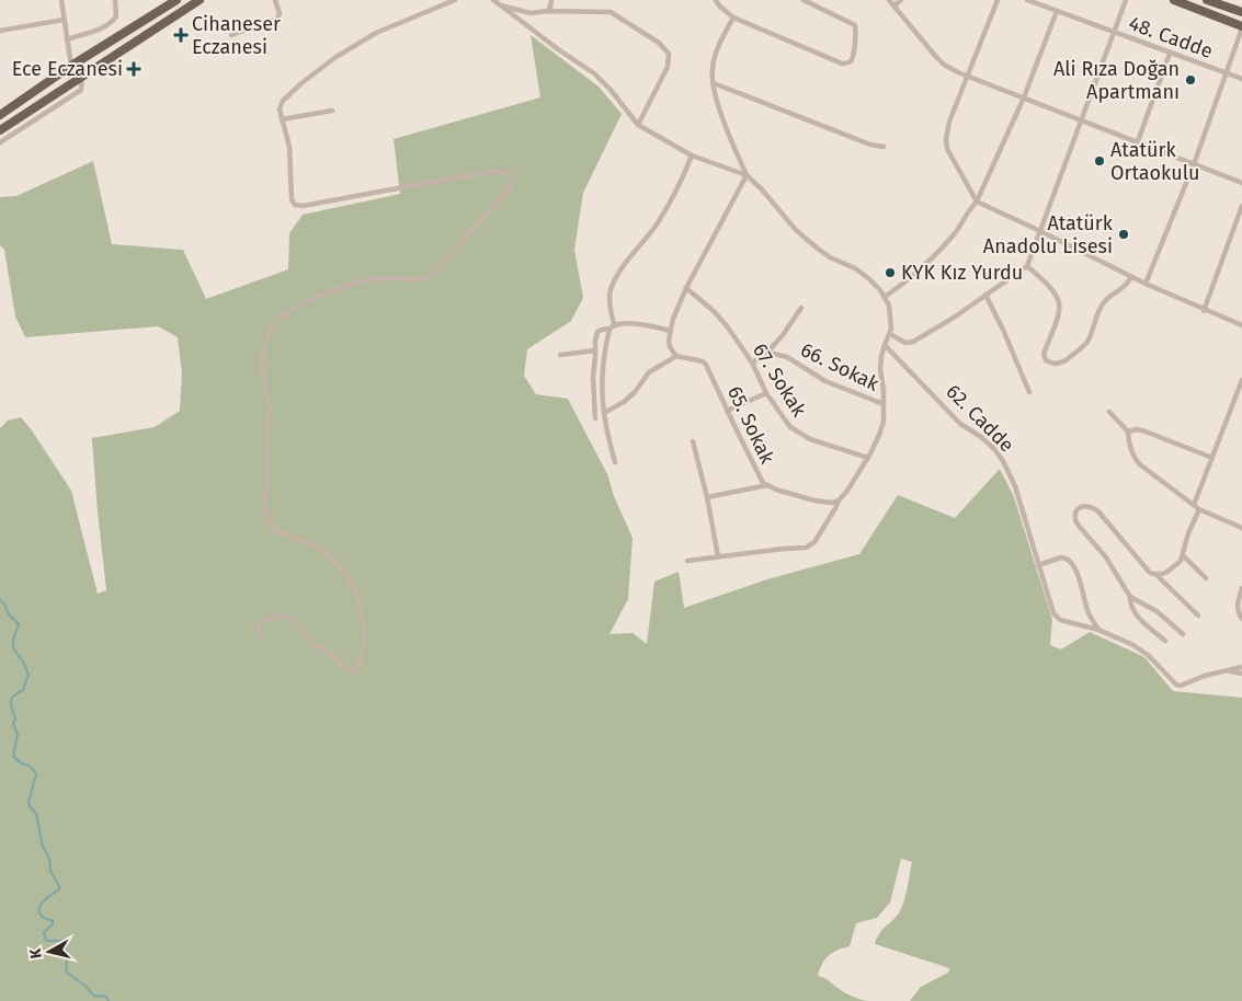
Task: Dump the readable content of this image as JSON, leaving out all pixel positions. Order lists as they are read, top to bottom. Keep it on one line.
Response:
{"streets":{"street":["48. Cadde","66. Sokak","67. Sokak","62. Cadde","65. Sokak"]},"places":{"health":["Cihaneser Eczanesi","Ece Eczanesi"],"other":["Ali Rıza Doğan Apartmanı","Atatürk Ortaokulu","Atatürk Anadolu Lisesi","KYK Kız Yurdu"]},"north":"left"}
